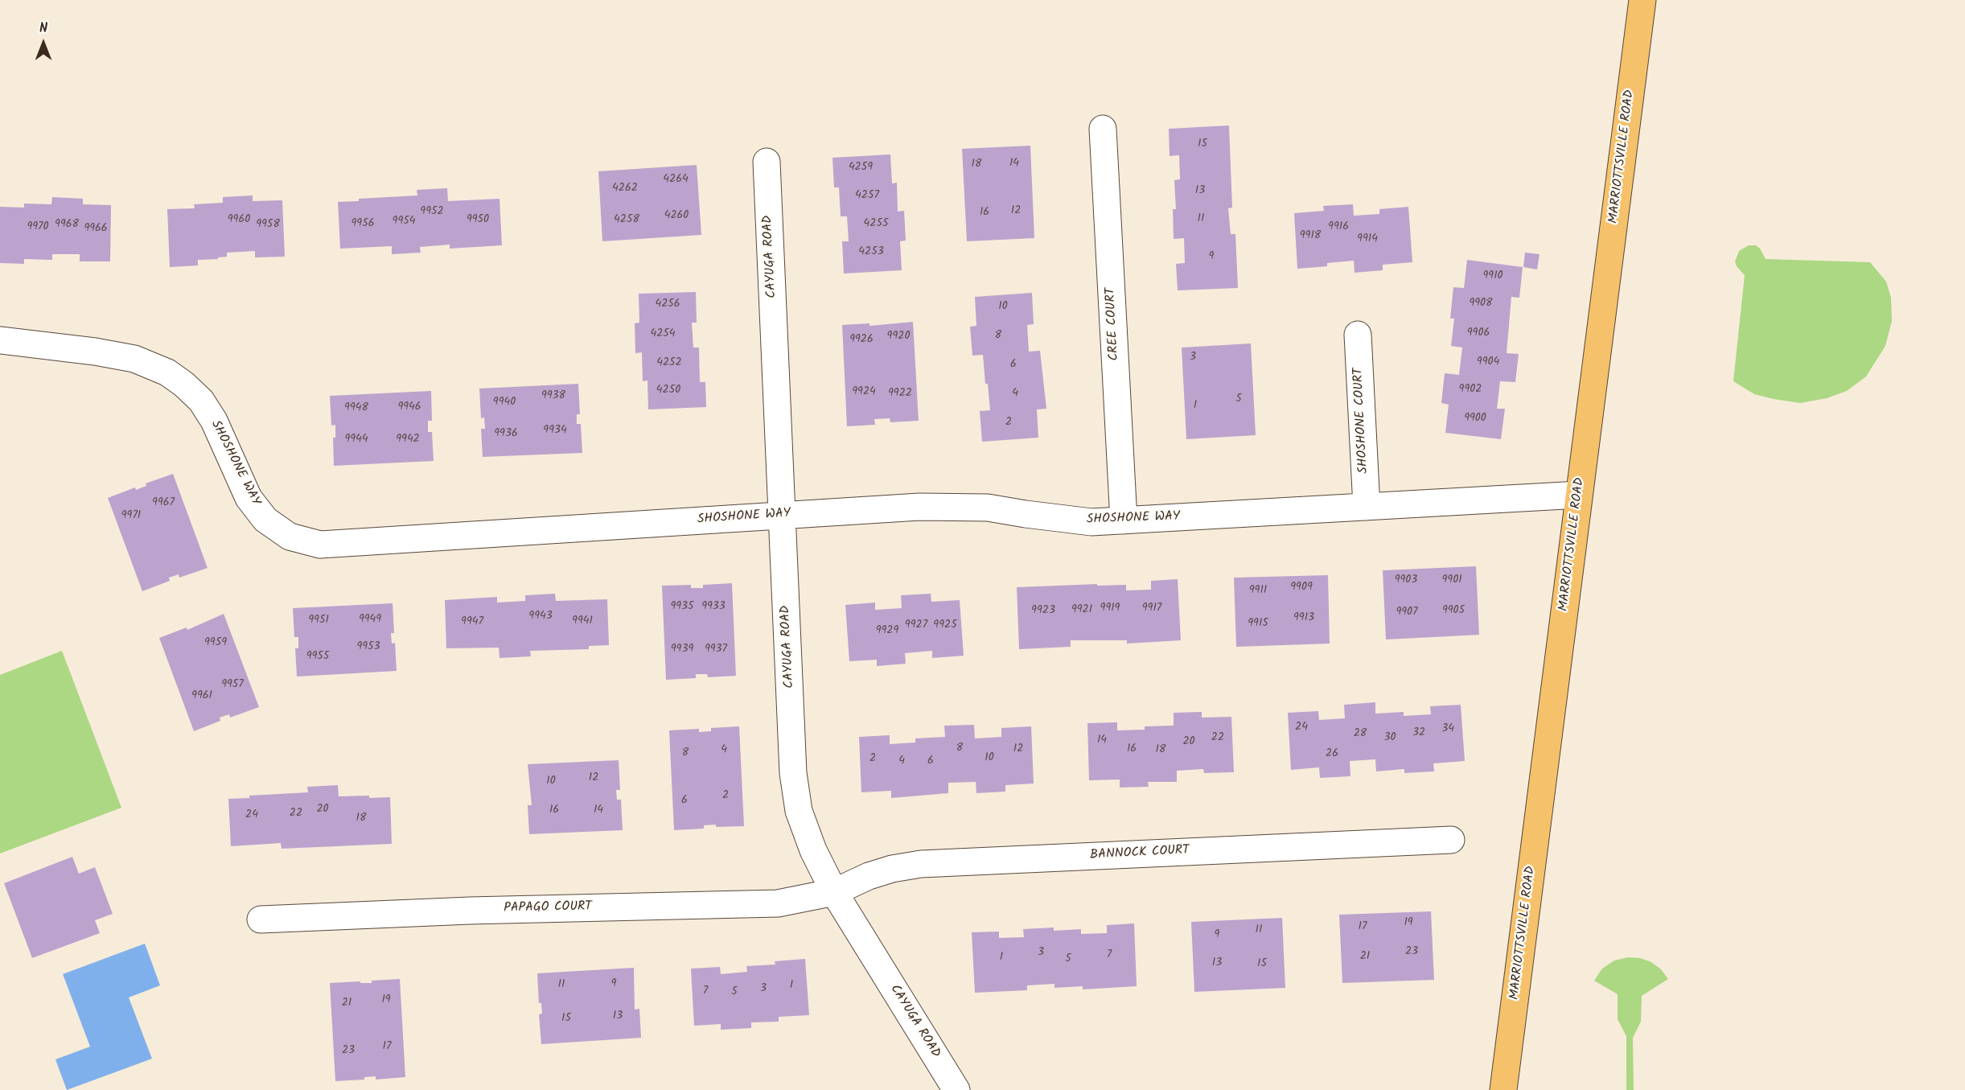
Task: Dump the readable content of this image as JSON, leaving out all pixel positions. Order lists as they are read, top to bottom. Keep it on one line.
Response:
{"streets":{"main road":["MARRIOTTSVILLE ROAD"],"street":["CAYUGA ROAD","CREE COURT","SHOSHONE COURT","SHOSHONE WAY","BANNOCK COURT","PAPAGO COURT"]},"crossings":[["MARRIOTTSVILLE ROAD","SHOSHONE WAY"],["CAYUGA ROAD","SHOSHONE WAY"],["CAYUGA ROAD","BANNOCK COURT"],["CAYUGA ROAD","PAPAGO COURT"],["CREE COURT","SHOSHONE WAY"],["SHOSHONE COURT","SHOSHONE WAY"],["BANNOCK COURT","PAPAGO COURT"]],"house_numbers":["15","14","18","4259","4264","4262","13","4257","12","9952","16","4260","11","9960","9950","4258","9954","9956","4255","9968","9958","9970","9916","9966","9918","9914","4253","9","9910","9908","4256","10","9906","4254","8","9920","9926","3","9904","4252","6","9902","4250","9924","9922","4","9938","5","9940","1","9946","9948","9900","2","9934","9936","9944","9942","9967","9971","9903","9901","9909","9911","9935","9933","9919","9917","9921","9923","9905","9907","9943","9913","9949","9951","9941","9947","9915","9927","9925","9929","9959","9953","9939","9937","9955","9957","9961","24","34","32","28","22","30","14","20","8","12","16","4","18","8","26","10","2","4","6","12","10","2","6","20","16","14","22","24","18","19","17","11","9","23","3","7","21","1","5","13","15","9","11","1","3","7","5","19","21","13","15","17","23"],"north":"top"}
